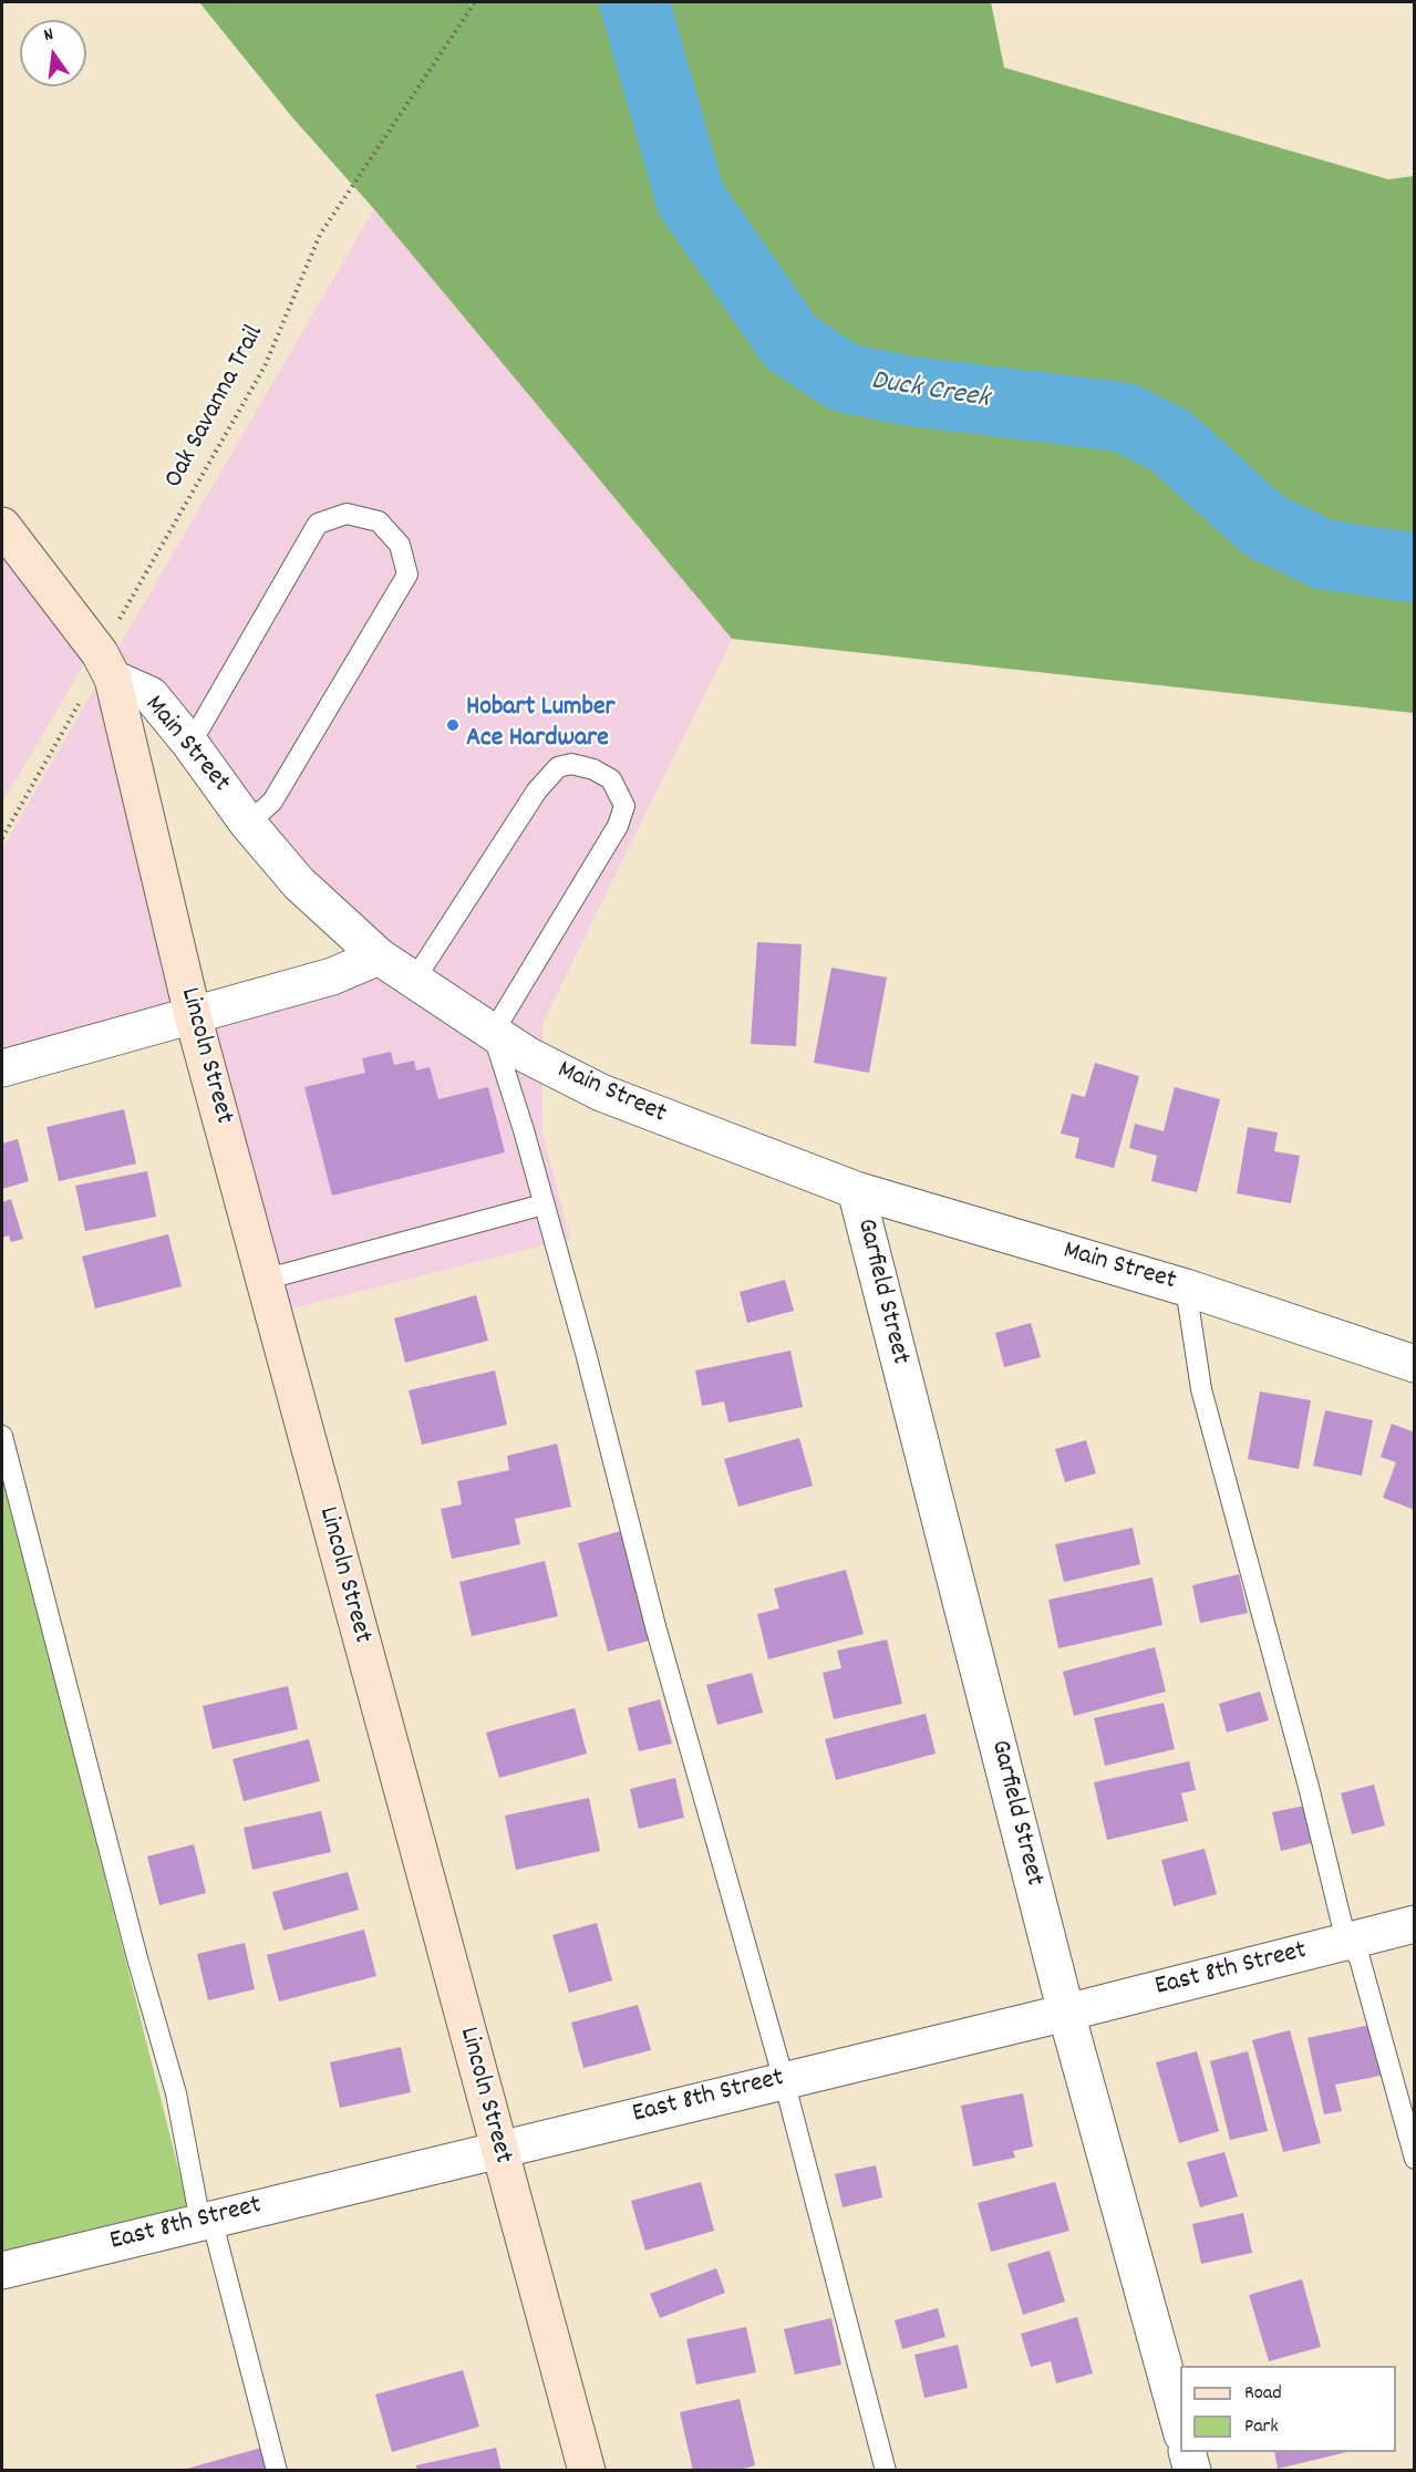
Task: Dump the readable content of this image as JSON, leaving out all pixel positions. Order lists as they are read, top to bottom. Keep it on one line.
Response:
{"streets":{"main road":["Main Street","Lincoln Street"],"street":["Garfield Street","East 8th Street"],"path":["Oak Savanna Trail"]},"crossings":[["Oak Savanna Trail","Main Street"],["Oak Savanna Trail","Lincoln Street"],["Main Street","Lincoln Street"],["Main Street","Garfield Street"],["Lincoln Street","East 8th Street"],["Garfield Street","East 8th Street"]],"water":["Duck Creek"],"places":["Hobart Lumber Ace Hardware"],"legend":["Road","Park"],"north":"top"}
